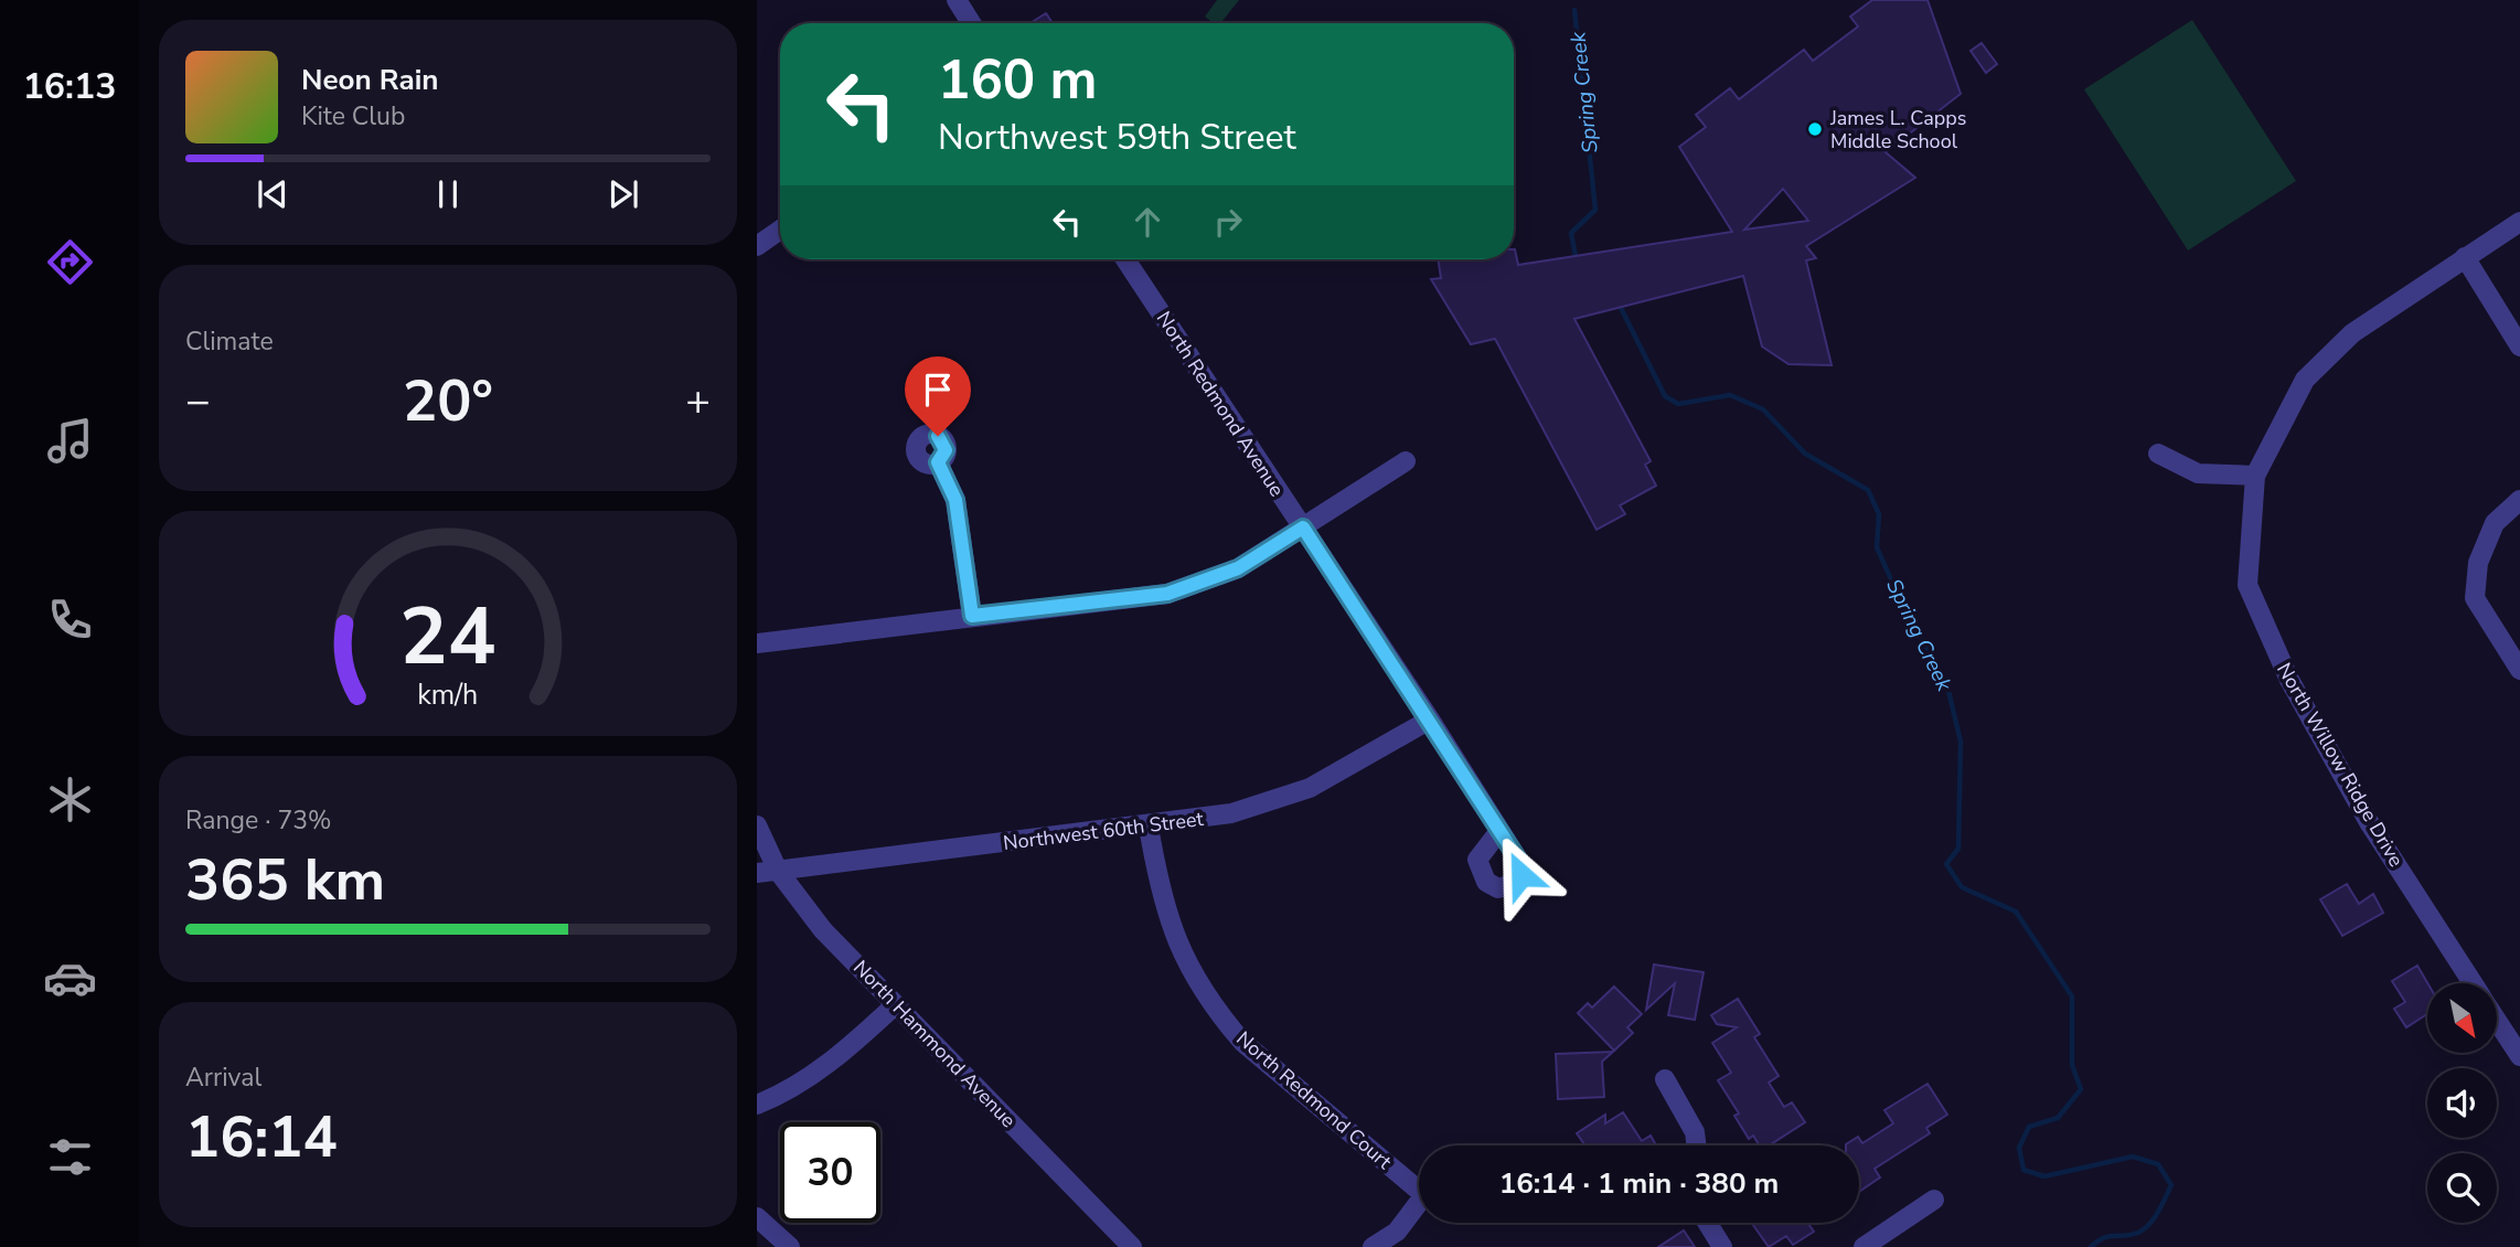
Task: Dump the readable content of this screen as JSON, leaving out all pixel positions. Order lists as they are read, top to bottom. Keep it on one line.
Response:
{"streets":{"street":["North Redmond Avenue","North Willow Ridge Drive","Northwest 60th Street","North Hammond Avenue","North Redmond Court"]},"crossings":[["North Redmond Avenue","Northwest 60th Street"],["Northwest 60th Street","North Hammond Avenue"],["Northwest 60th Street","North Redmond Court"]],"water":["Spring Creek"],"places":["James L. Capps Middle School"],"north":"bottom right","page":{"tabs":"16:13","turn":["160 m","Northwest 59th Street"],"song":["Neon Rain","Kite Club"],"tile":["Climate",["Range · 73%","365 km"],["Arrival","16:14"]],"heat":["−","20°","+"],"limit":"30","trip":"16:14 · 1 min · 380 m","gauge":["24","km/h"]}}
